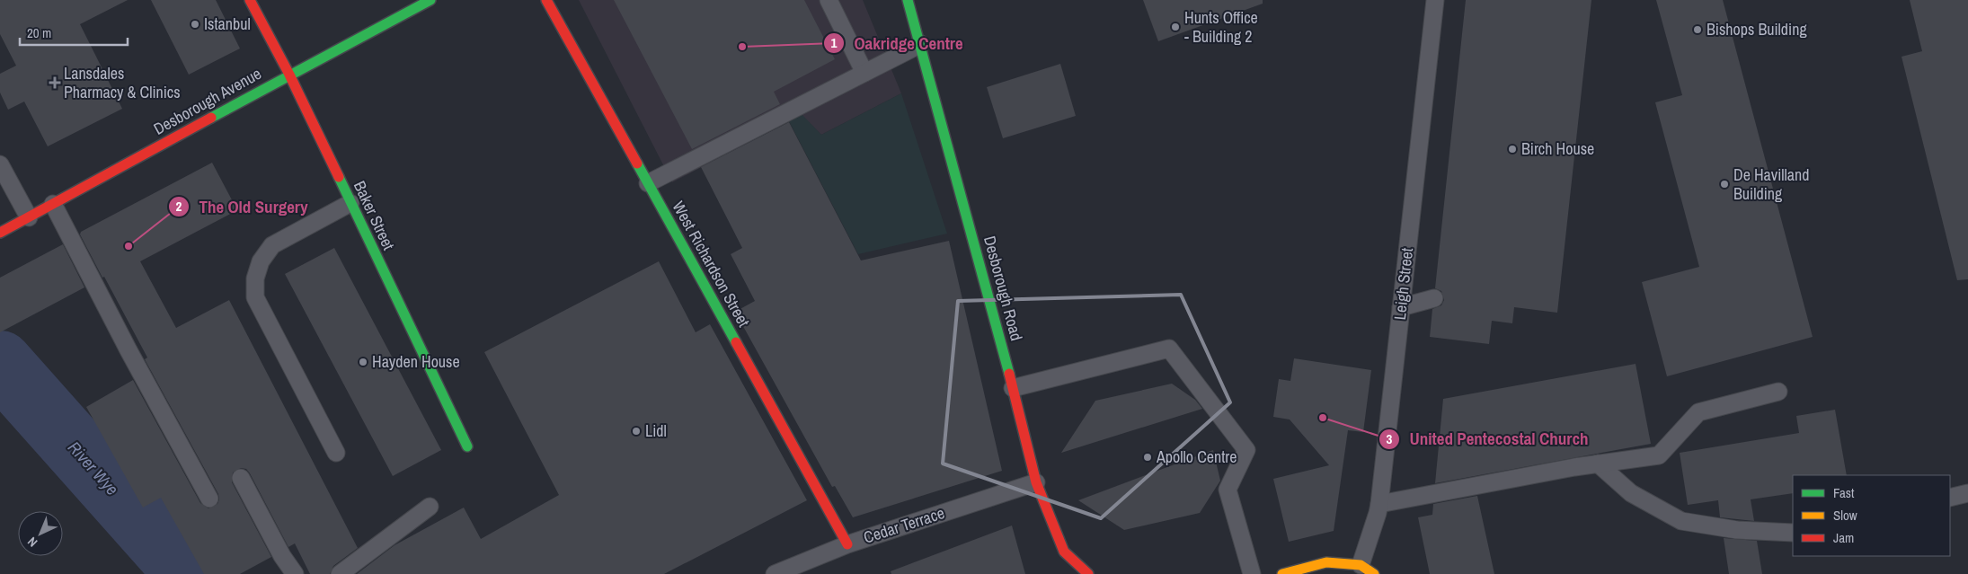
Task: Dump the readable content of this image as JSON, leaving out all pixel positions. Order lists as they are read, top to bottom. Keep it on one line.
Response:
{"streets":{"street":["Desborough Avenue","Baker Street","West Richardson Street","Desborough Road"],"lane":["Leigh Street","Cedar Terrace"]},"crossings":[["Desborough Avenue","Baker Street"],["West Richardson Street","Cedar Terrace"],["Desborough Road","Cedar Terrace"]],"water":["River Wye"],"places":{"other":["Istanbul","Hunts Office - Building 2","Bishops Building","Oakridge Centre","Birch House","De Havilland Building","The Old Surgery","Hayden House","United Pentecostal Church","Lidl","Apollo Centre"],"health":["Lansdales Pharmacy & Clinics"]},"legend":["Fast","Slow","Jam"],"scale_bar":"20 m","north":"bottom left"}
